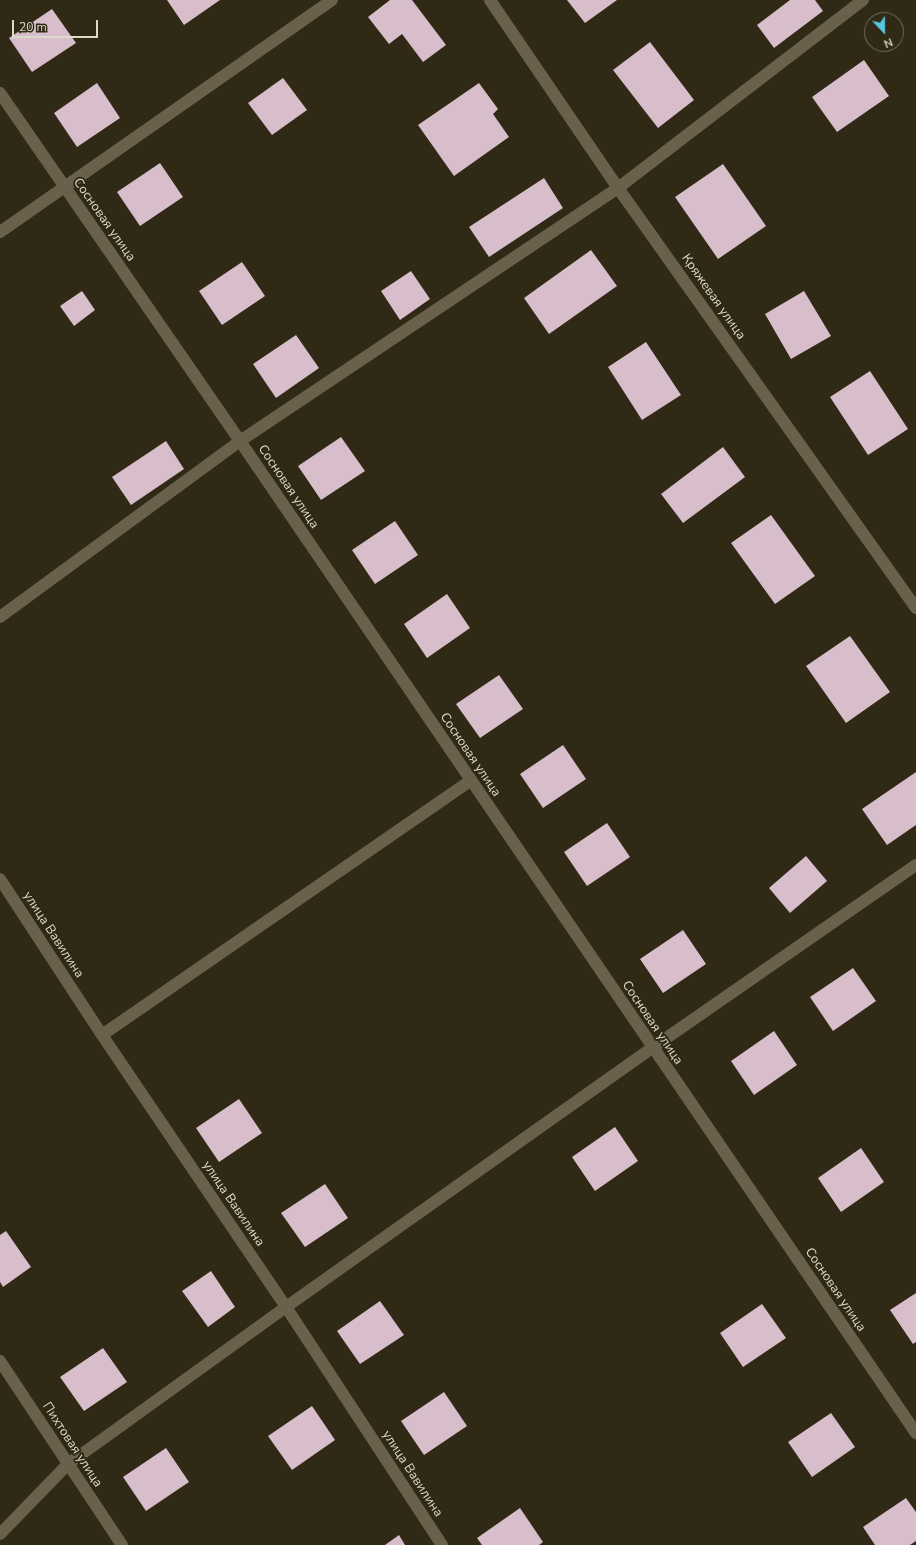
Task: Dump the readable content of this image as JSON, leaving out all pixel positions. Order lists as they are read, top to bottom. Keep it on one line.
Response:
{"streets":{"street":["Сосновая улица","Кряжевая улица","улица Вавилина","Пихтовая улица"]},"scale_bar":"20 m","north":"bottom"}
